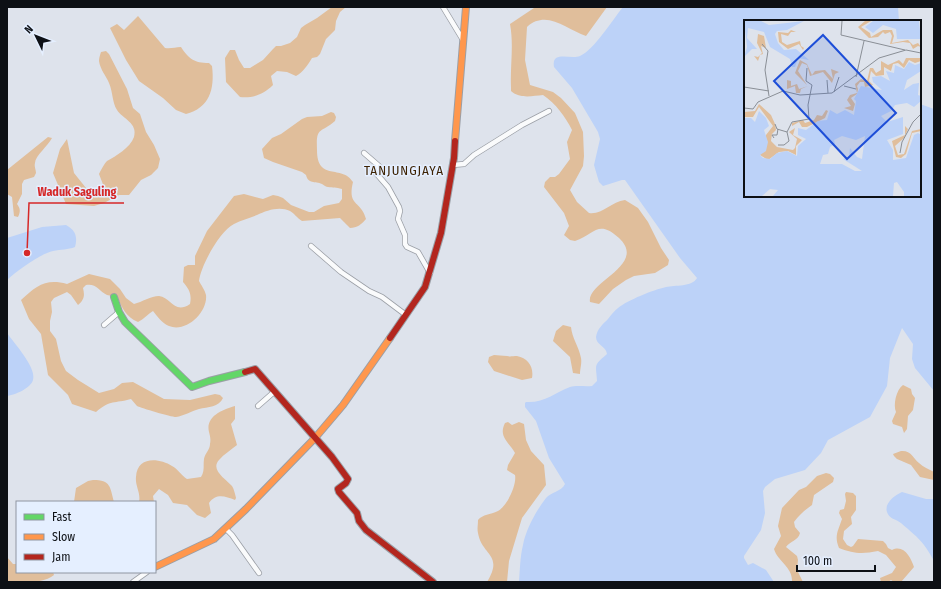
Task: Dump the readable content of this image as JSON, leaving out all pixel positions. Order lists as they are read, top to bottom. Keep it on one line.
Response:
{"districts":["TANJUNGJAYA"],"places":["Waduk Saguling"],"legend":["Fast","Slow","Jam"],"scale_bar":"100 m","north":"top left"}
